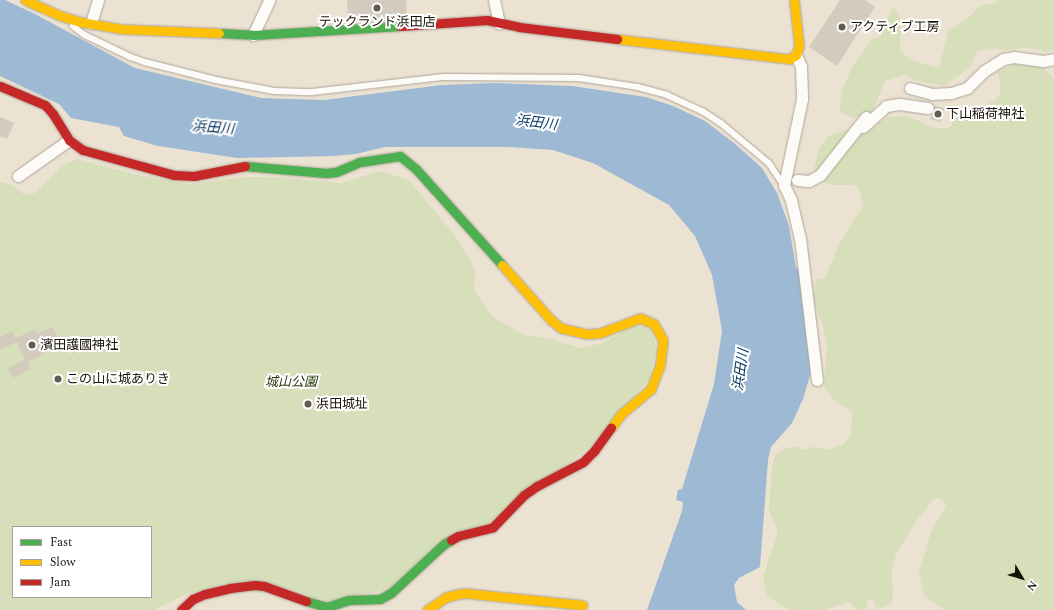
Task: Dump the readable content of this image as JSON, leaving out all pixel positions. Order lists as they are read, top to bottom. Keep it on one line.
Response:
{"water":["浜田川"],"parks":["城山公園"],"places":["テックランド浜田店","アクティブ工房","下山稲荷神社","濱田護國神社","この山に城ありき","浜田城址"],"legend":["Fast","Slow","Jam"],"north":"bottom right"}
